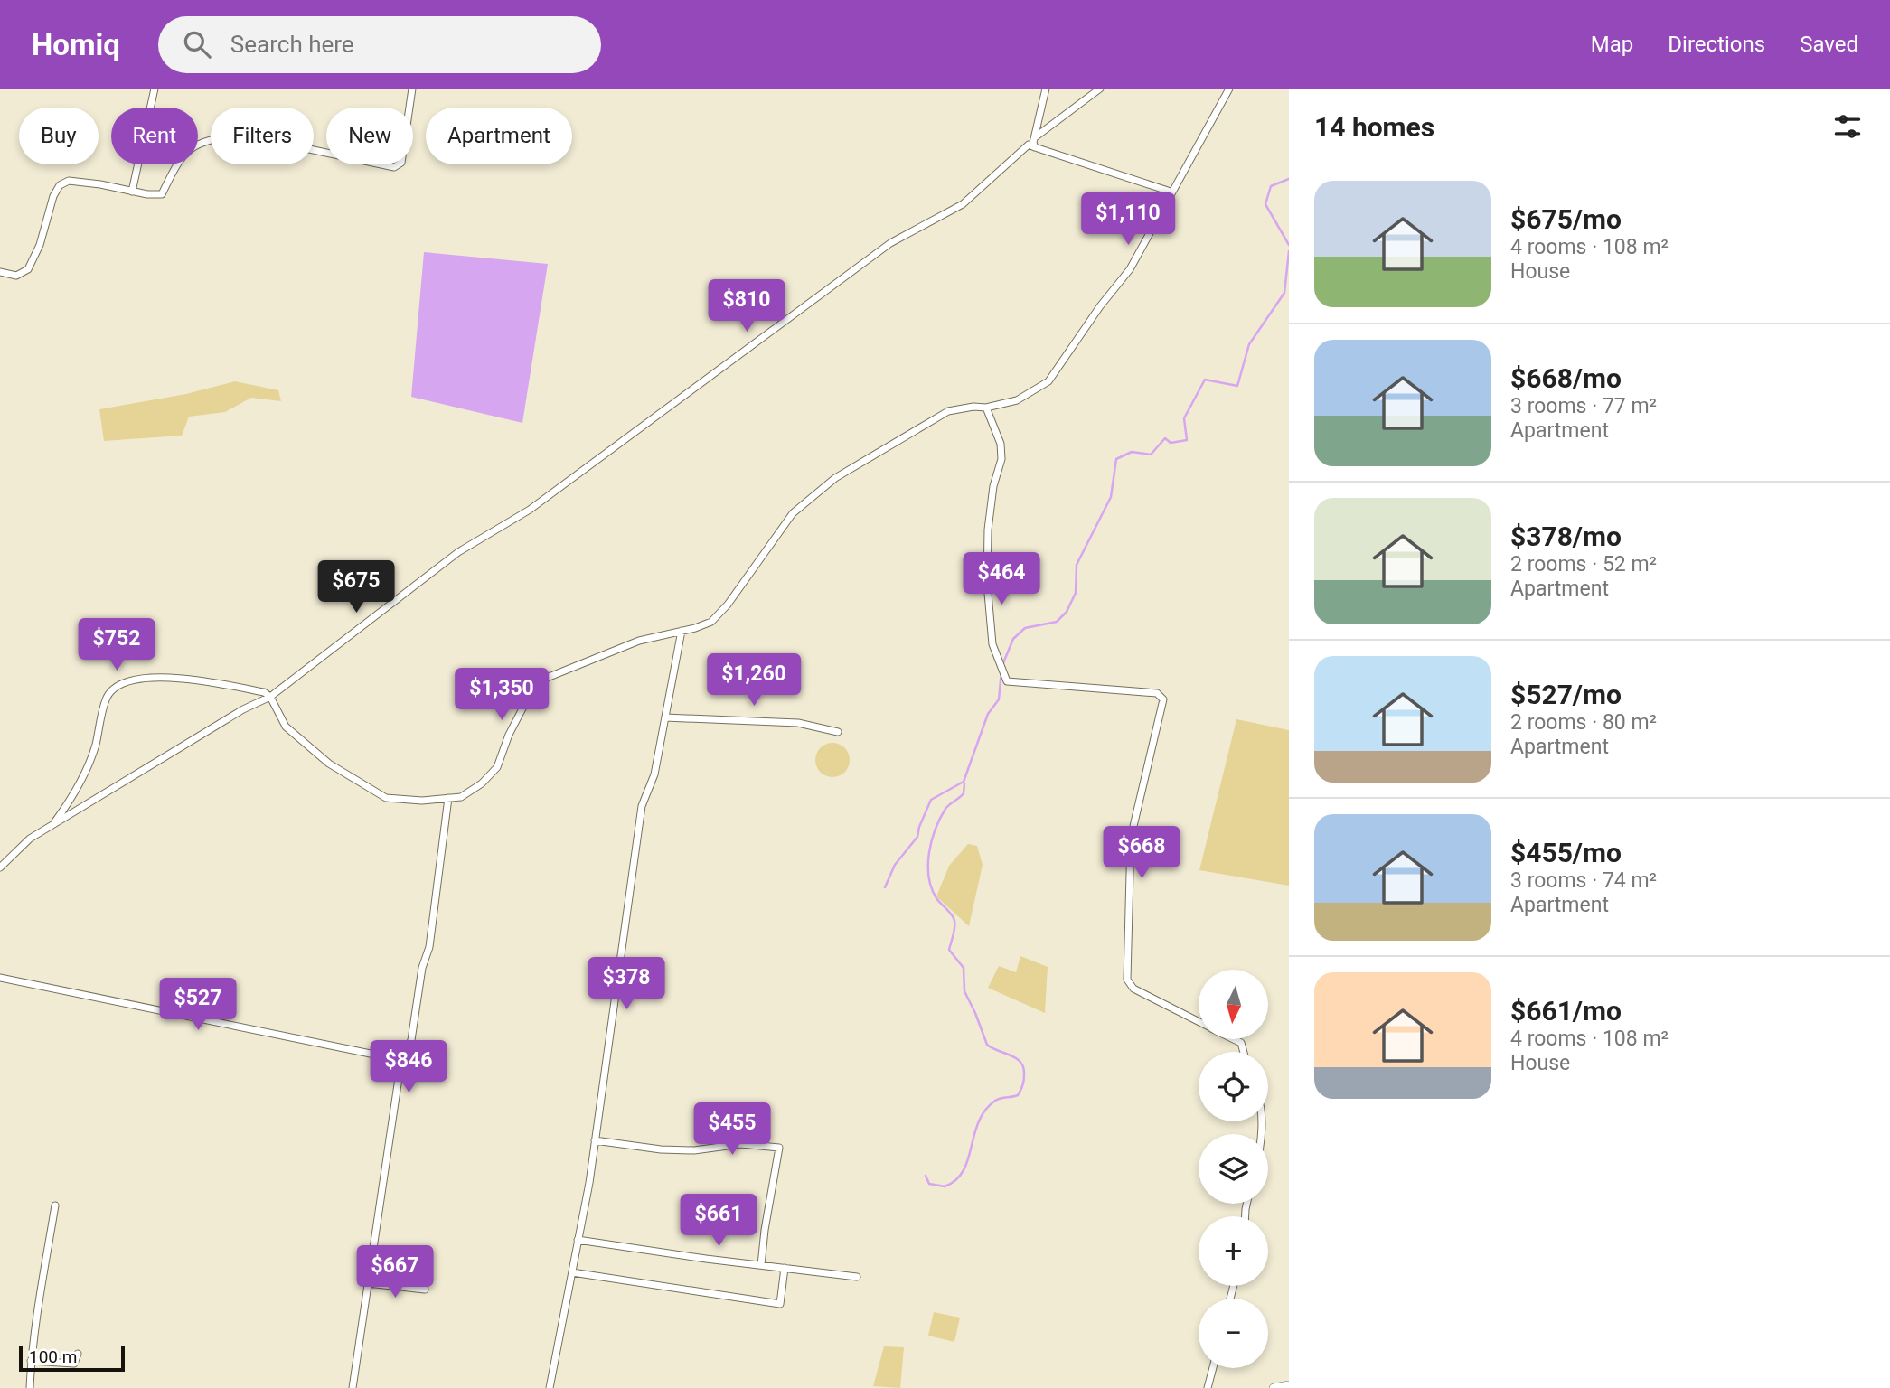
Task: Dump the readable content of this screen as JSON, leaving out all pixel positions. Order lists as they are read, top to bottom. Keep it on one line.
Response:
{"scale_bar":"100 m","north":"bottom","page":{"header":"Homiq","search":"Search here","nav":["Map","Directions","Saved"],"heading":"14 homes","chip":["Buy","Rent","Filters","New","Apartment"],"list":[{"name":"$675/mo","note":"4 rooms · 108 m² · House"},{"name":"$668/mo","note":"3 rooms · 77 m² · Apartment"},{"name":"$378/mo","note":"2 rooms · 52 m² · Apartment"},{"name":"$527/mo","note":"2 rooms · 80 m² · Apartment"},{"name":"$455/mo","note":"3 rooms · 74 m² · Apartment"},{"name":"$661/mo","note":"4 rooms · 108 m² · House"}],"price":["$1,110","$810","$464","$675","$752","$1,260","$1,350","$668","$378","$527","$846","$455","$661","$667"],"map_buttons":["+","−"],"scale":"100 m"}}
